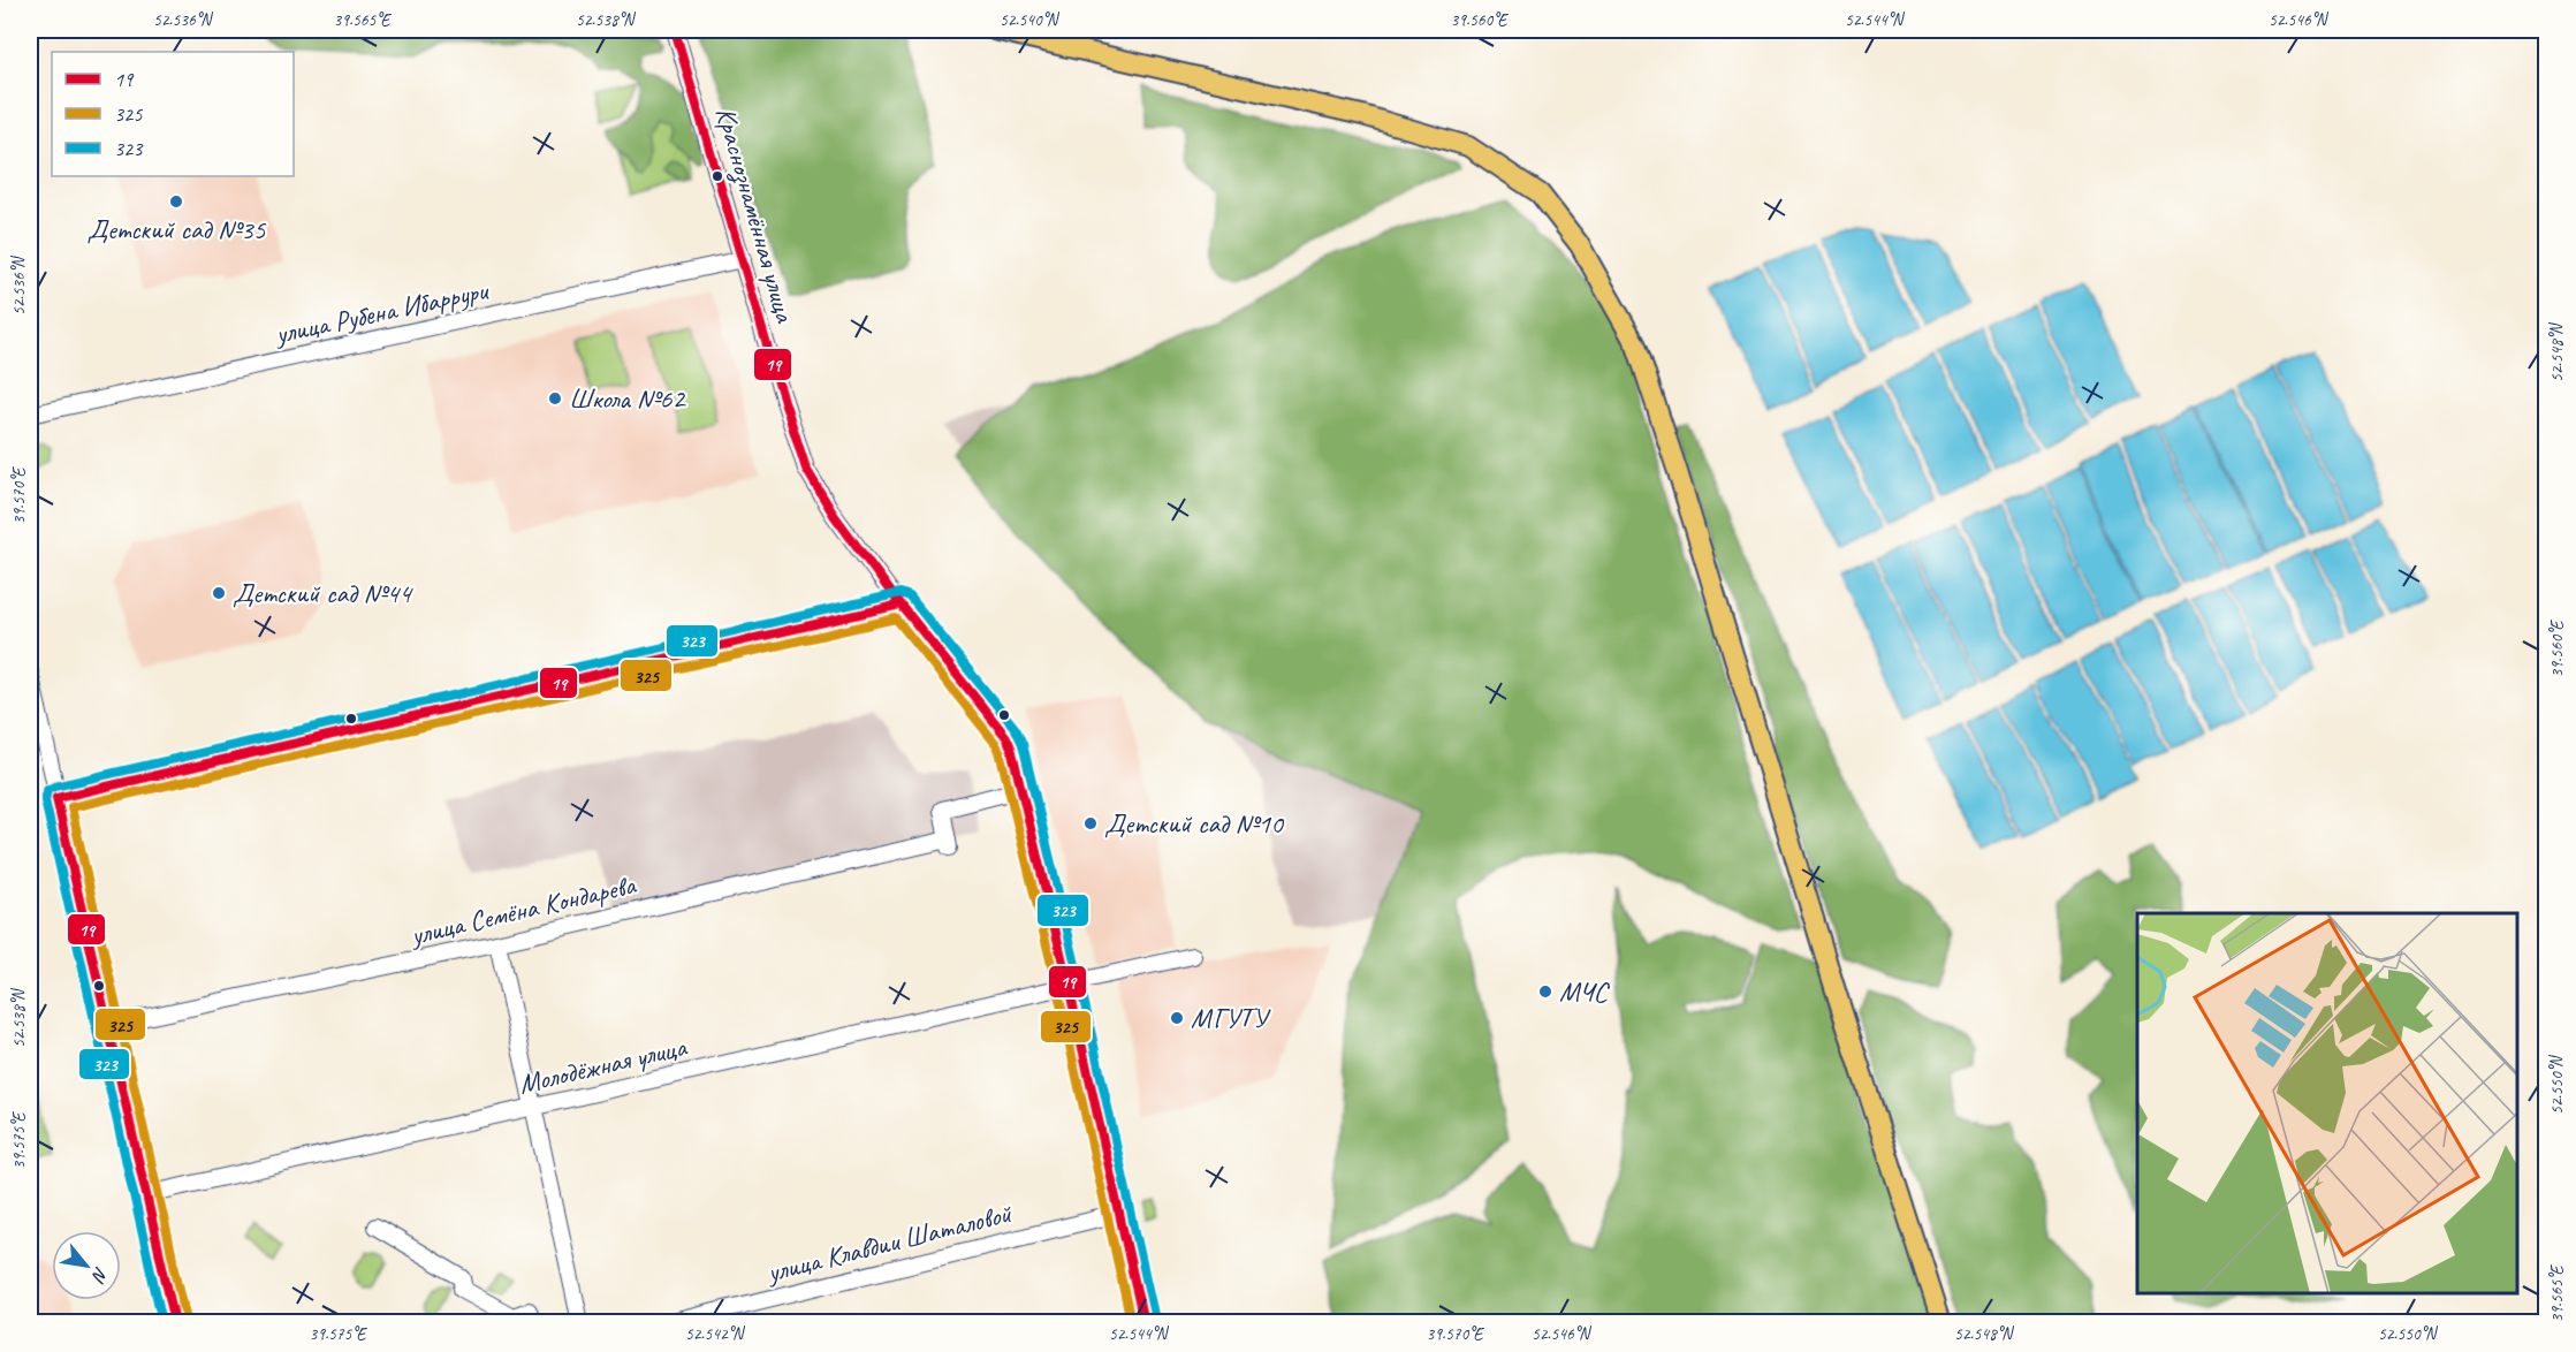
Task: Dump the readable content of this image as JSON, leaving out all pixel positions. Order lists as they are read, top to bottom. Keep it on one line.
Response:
{"streets":{"street":["Краснознамённая улица","улица Рубена Ибаррури","улица Семёна Кондарева","Молодёжная улица","улица Клавдии Шаталовой"]},"crossings":[["Краснознамённая улица","улица Рубена Ибаррури"],["Краснознамённая улица","улица Семёна Кондарева"],["Краснознамённая улица","Молодёжная улица"],["Краснознамённая улица","улица Клавдии Шаталовой"]],"places":["Детский сад №35","Школа №62","Детский сад №44","Детский сад №10","МЧС","МГУТУ"],"lines":["transit line 19","transit line 323","transit line 325"],"legend":["19","325","323"],"north":"bottom right","coordinates":["52.536°N","39.565°E","52.538°N","52.540°N","39.560°E","52.544°N","52.546°N","52.548°N","39.570°E","52.550°N","39.575°E","52.542°N"]}
